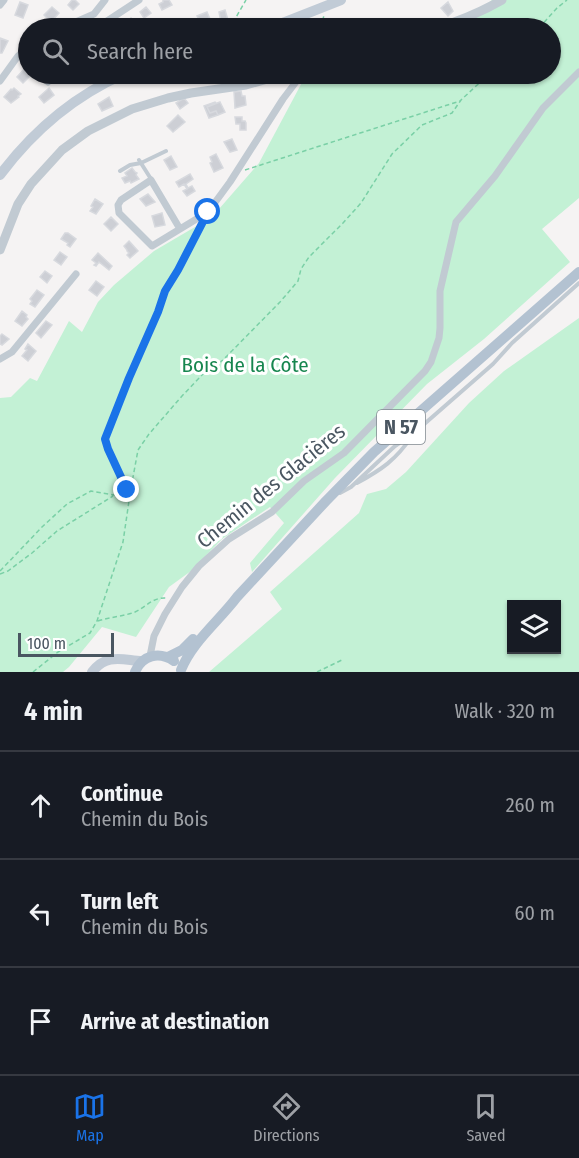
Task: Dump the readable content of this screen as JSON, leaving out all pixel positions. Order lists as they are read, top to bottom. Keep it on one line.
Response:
{"streets":{"main road":["N 57"],"street":["Chemin des Glacières"]},"parks":["Bois de la Côte"],"scale_bar":"100 m","page":{"search":"Search here","scale":"100 m","heading":["4 min","Walk · 320 m"],"list":[["Continue","Chemin du Bois","260 m"],["Turn left","Chemin du Bois","60 m"],"Arrive at destination"],"nav":["Map","Directions","Saved"]}}
